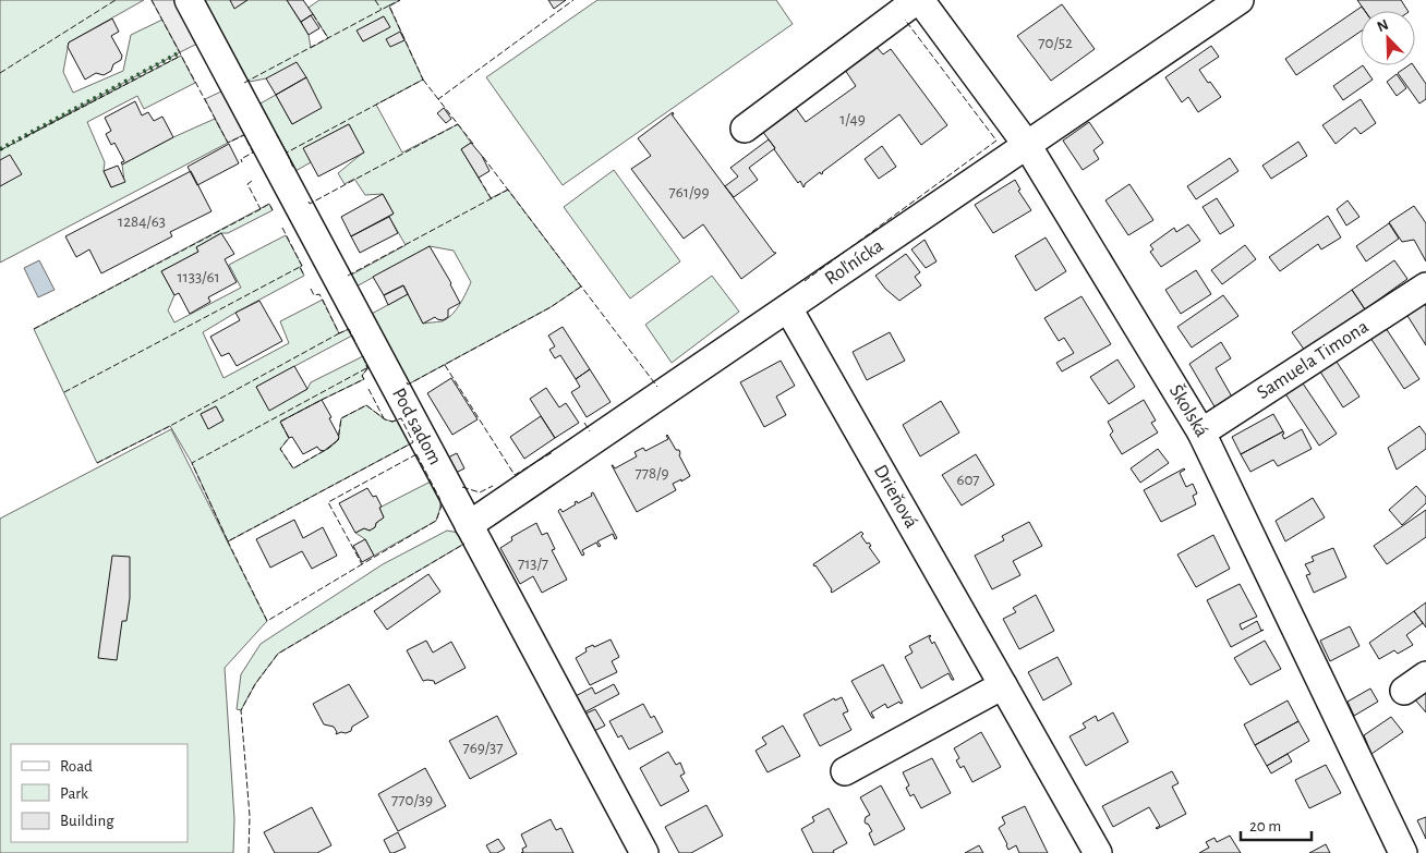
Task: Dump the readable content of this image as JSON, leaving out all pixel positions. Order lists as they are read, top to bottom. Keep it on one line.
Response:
{"streets":{"street":["Roľnícka","Samuela Timona","Školská","Pod sadom","Drieňová"]},"crossings":[["Roľnícka","Školská"],["Roľnícka","Pod sadom"],["Roľnícka","Drieňová"],["Samuela Timona","Školská"]],"house_numbers":["70/52","1/49","761/99","1284/63","1133/61","778/9","607","713/7","769/37","770/39"],"legend":["Road","Park","Building"],"scale_bar":"20 m","north":"top left"}
